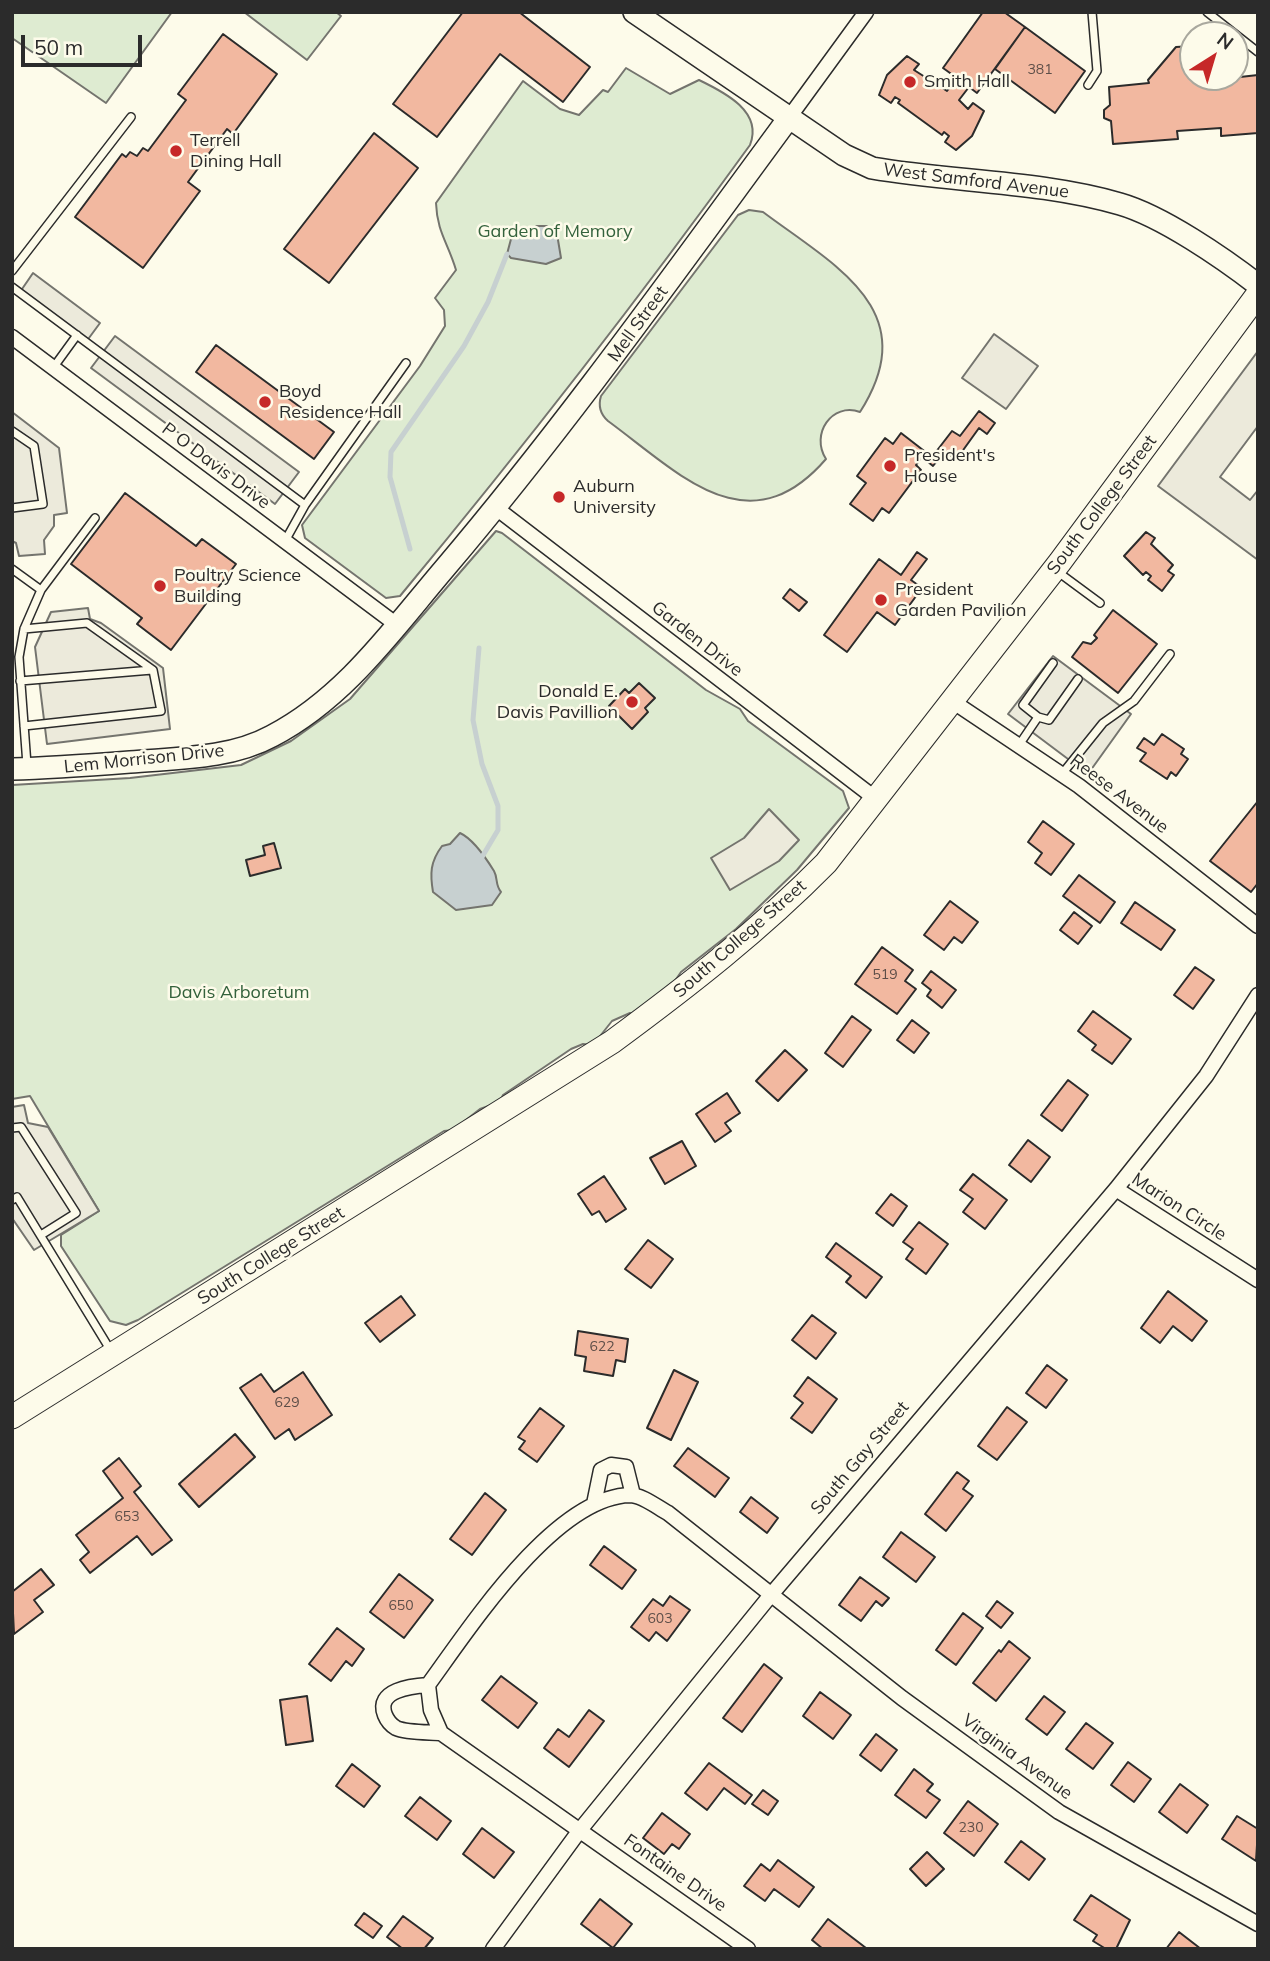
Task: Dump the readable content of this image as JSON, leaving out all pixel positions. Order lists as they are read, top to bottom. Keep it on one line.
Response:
{"streets":{"main road":["South College Street"],"street":["West Samford Avenue","Mell Street","P O Davis Drive","Garden Drive","Lem Morrison Drive","Reese Avenue","Marion Circle","South Gay Street","Virginia Avenue","Fontaine Drive"]},"crossings":[["West Samford Avenue","Mell Street"],["Mell Street","P O Davis Drive"],["Mell Street","Garden Drive"],["Mell Street","Lem Morrison Drive"],["P O Davis Drive","Lem Morrison Drive"],["South College Street","Garden Drive"],["South College Street","Reese Avenue"],["Marion Circle","South Gay Street"],["South Gay Street","Virginia Avenue"],["South Gay Street","Fontaine Drive"]],"parks":["Garden of Memory","Davis Arboretum"],"places":["Smith Hall","Terrell Dining Hall","Boyd Residence Hall","President's House","Auburn University","Poultry Science Building","President Garden Pavilion","Donald E. Davis Pavillion"],"house_numbers":["381","519","622","629","653","650","603","230"],"scale_bar":"50 m","north":"top right"}
